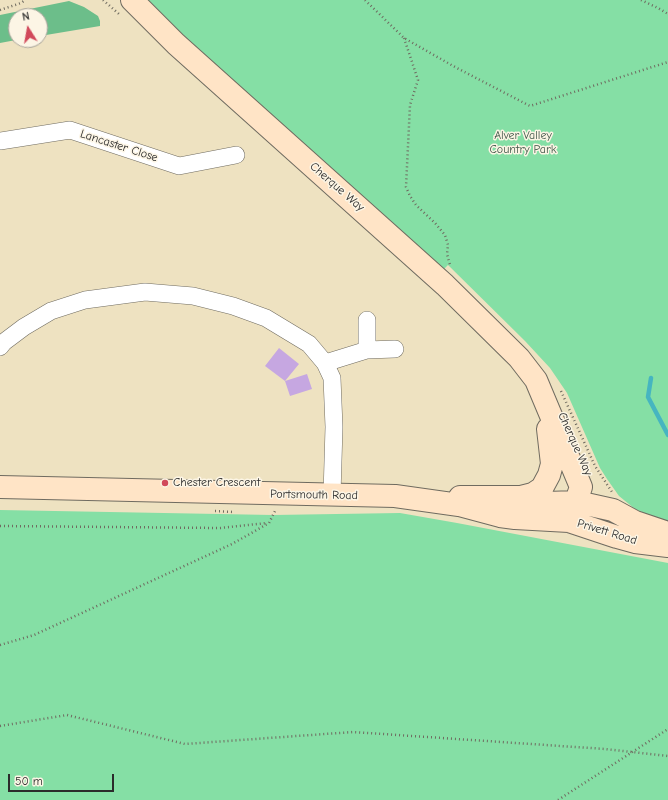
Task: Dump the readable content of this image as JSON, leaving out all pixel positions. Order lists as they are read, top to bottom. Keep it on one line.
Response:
{"streets":{"street":["Lancaster Close","Cherque Way","Portsmouth Road","Privett Road"]},"crossings":[["Cherque Way","Portsmouth Road"],["Cherque Way","Privett Road"],["Portsmouth Road","Privett Road"]],"parks":["Alver Valley Country Park"],"places":["Chester Crescent"],"scale_bar":"50 m","north":"top"}
